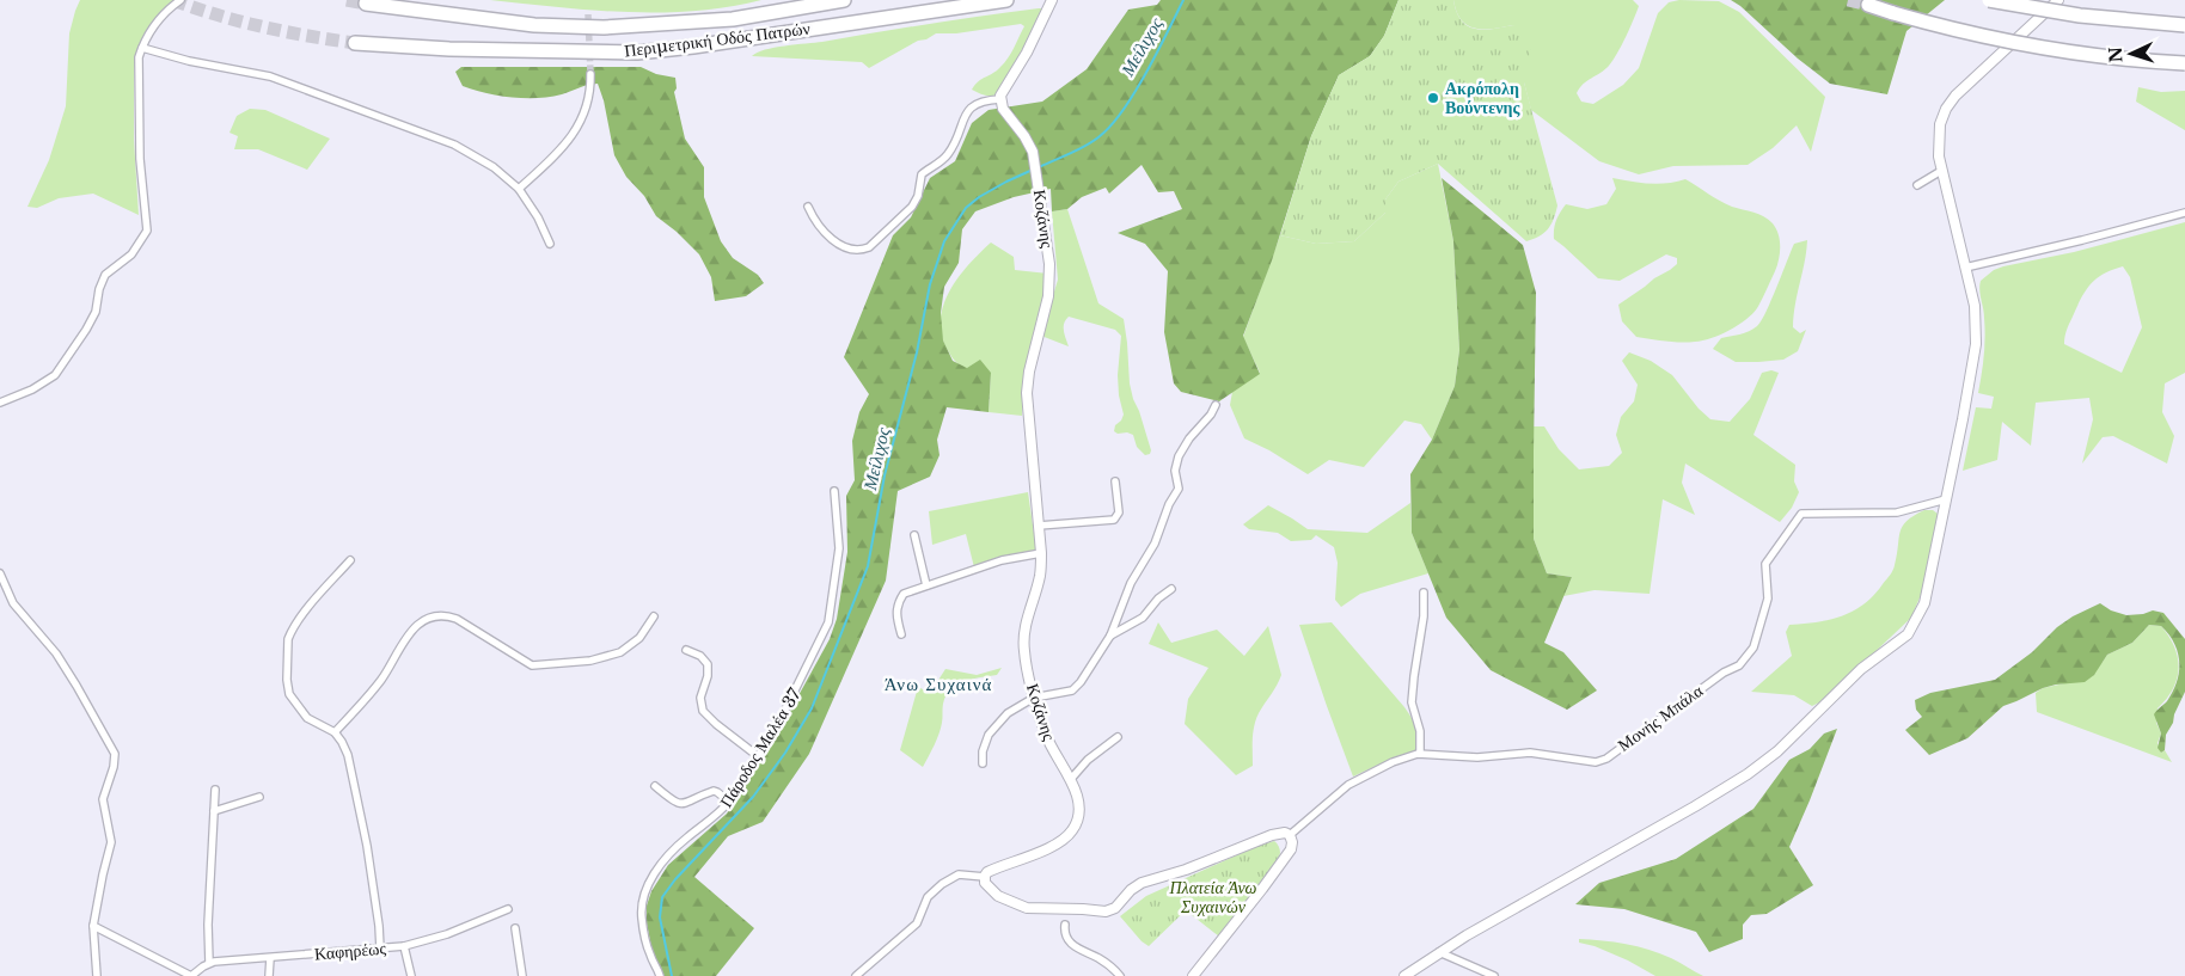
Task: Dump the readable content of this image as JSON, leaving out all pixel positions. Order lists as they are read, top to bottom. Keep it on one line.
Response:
{"streets":{"highway":["Περιμετρική Οδός Πατρών"],"street":["Κοζάνης","Μονής Μπάλα","Πάροδος Μαλέα 37","Καφηρέως"]},"districts":["Άνω Συχαινά"],"water":["Μείλιχος"],"parks":["Πλατεία Άνω Συχαινών"],"places":["Ακρόπολη Βούντενης"],"north":"left"}
